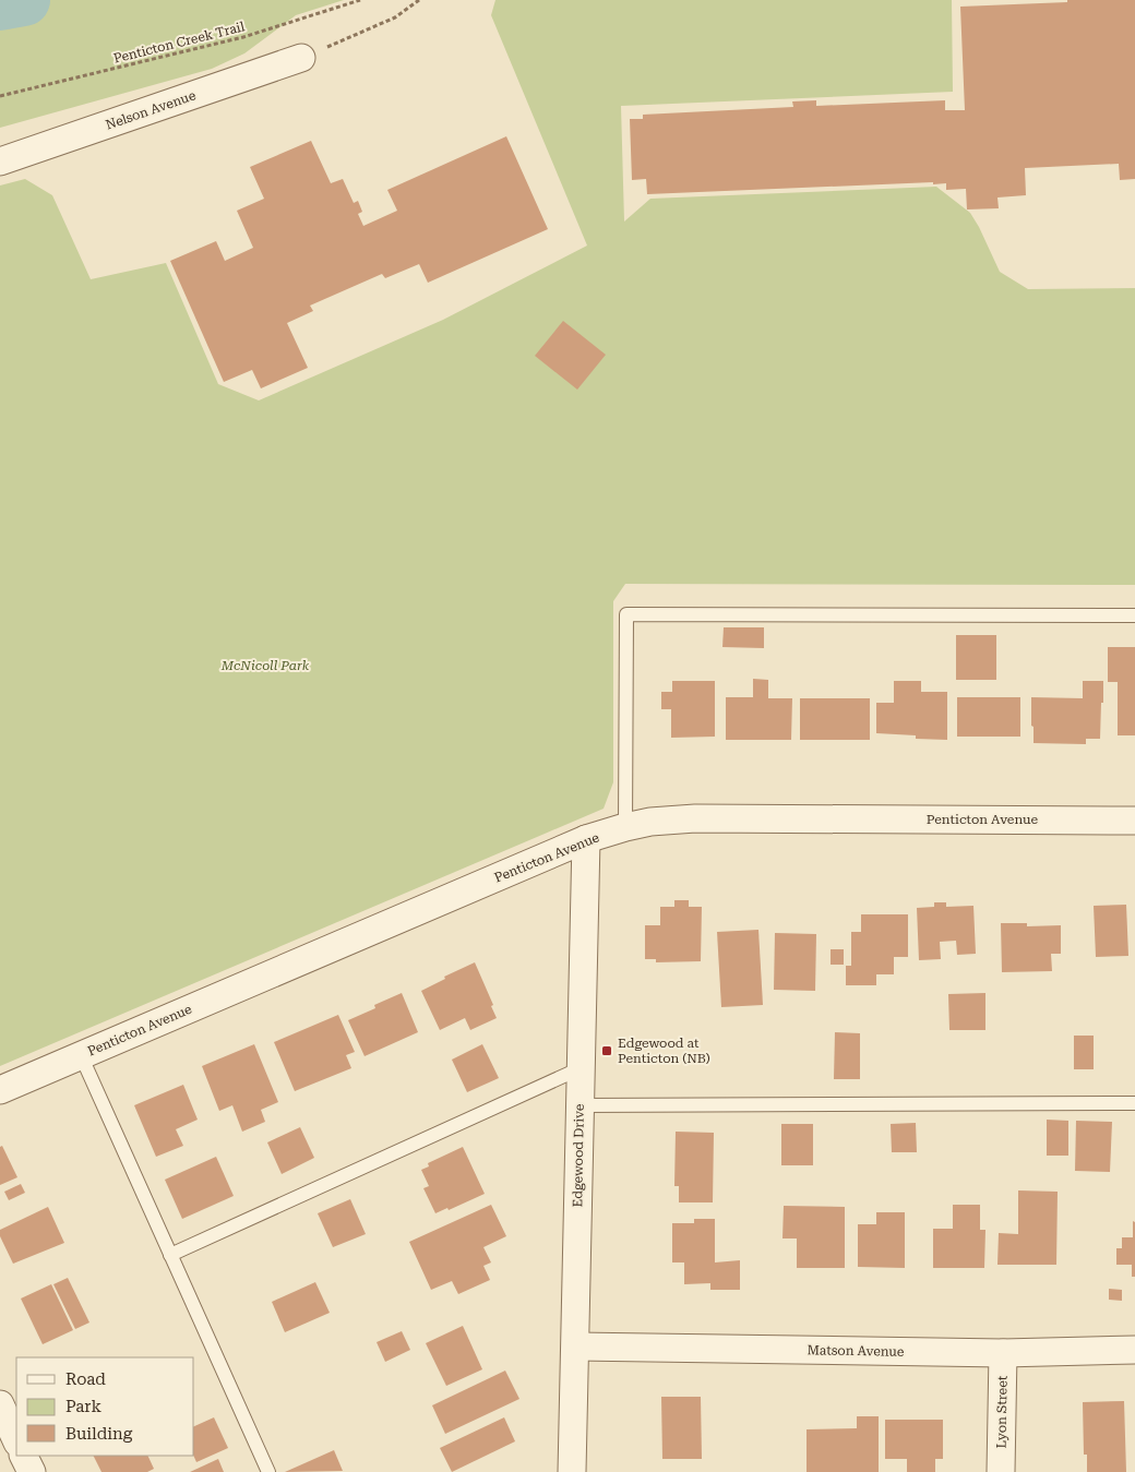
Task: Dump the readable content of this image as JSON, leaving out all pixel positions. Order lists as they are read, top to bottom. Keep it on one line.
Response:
{"streets":{"street":["Nelson Avenue","Penticton Avenue","Edgewood Drive","Matson Avenue","Lyon Street"],"path":["Penticton Creek Trail"]},"crossings":[["Penticton Avenue","Edgewood Drive"],["Edgewood Drive","Matson Avenue"],["Matson Avenue","Lyon Street"]],"parks":["McNicoll Park"],"places":{"transit":["Edgewood at Penticton (NB)"]},"legend":["Road","Park","Building"]}
